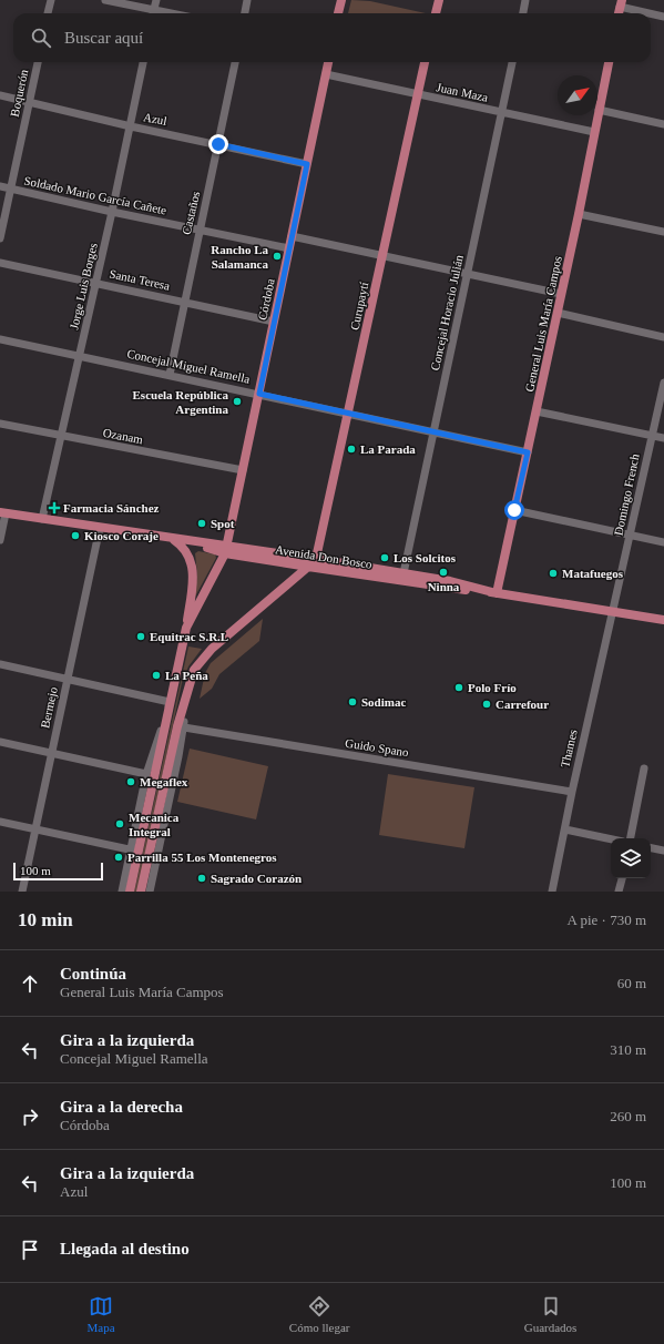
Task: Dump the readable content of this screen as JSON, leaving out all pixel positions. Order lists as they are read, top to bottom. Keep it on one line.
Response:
{"streets":{"main road":["Córdoba","Curupaytí","General Luis María Campos","Avenida Don Bosco"],"street":["Juan Maza","Boquerón","Azul","Soldado Mario García Cañete","Castaños","Santa Teresa","Jorge Luis Borges","Concejal Horacio Julián","Concejal Miguel Ramella","Ozanam","Domingo French","Bermejo","Guido Spano","Thames"]},"crossings":[["Juan Maza","Córdoba"],["Juan Maza","Curupaytí"],["Juan Maza","Concejal Horacio Julián"],["Juan Maza","General Luis María Campos"],["Boquerón","Azul"],["Boquerón","Soldado Mario García Cañete"],["Azul","Castaños"],["Azul","Jorge Luis Borges"],["Azul","Córdoba"],["Soldado Mario García Cañete","Castaños"],["Soldado Mario García Cañete","Jorge Luis Borges"],["Soldado Mario García Cañete","Córdoba"],["Castaños","Santa Teresa"],["Castaños","Concejal Miguel Ramella"],["Santa Teresa","Jorge Luis Borges"],["Santa Teresa","Córdoba"],["Jorge Luis Borges","Concejal Miguel Ramella"],["Jorge Luis Borges","Ozanam"],["Jorge Luis Borges","Avenida Don Bosco"],["Córdoba","Concejal Miguel Ramella"],["Córdoba","Ozanam"],["Córdoba","Avenida Don Bosco"],["Curupaytí","Concejal Miguel Ramella"],["Curupaytí","Avenida Don Bosco"],["Concejal Horacio Julián","Concejal Miguel Ramella"],["Concejal Horacio Julián","Avenida Don Bosco"],["General Luis María Campos","Concejal Miguel Ramella"],["General Luis María Campos","Avenida Don Bosco"],["Domingo French","Avenida Don Bosco"],["Domingo French","Thames"],["Avenida Don Bosco","Bermejo"],["Avenida Don Bosco","Thames"],["Guido Spano","Thames"]],"places":{"other":["Rancho La Salamanca","Escuela República Argentina","La Parada","Spot","Kiosco Coraje","Los Solcitos","Ninna","Matafuegos","Equitrac S.R.L","La Peña","Polo Frío","Sodimac","Carrefour","Megaflex","Mecanica Integral","Parrilla 55 Los Montenegros","Sagrado Corazón"],"health":["Farmacia Sánchez"]},"scale_bar":"100 m","north":"top right","page":{"search":"Buscar aquí","scale":"100 m","heading":["10 min","A pie · 730 m"],"list":[["Continúa","General Luis María Campos","60 m"],["Gira a la izquierda","Concejal Miguel Ramella","310 m"],["Gira a la derecha","Córdoba","260 m"],["Gira a la izquierda","Azul","100 m"],"Llegada al destino"],"nav":["Mapa","Cómo llegar","Guardados"]}}
